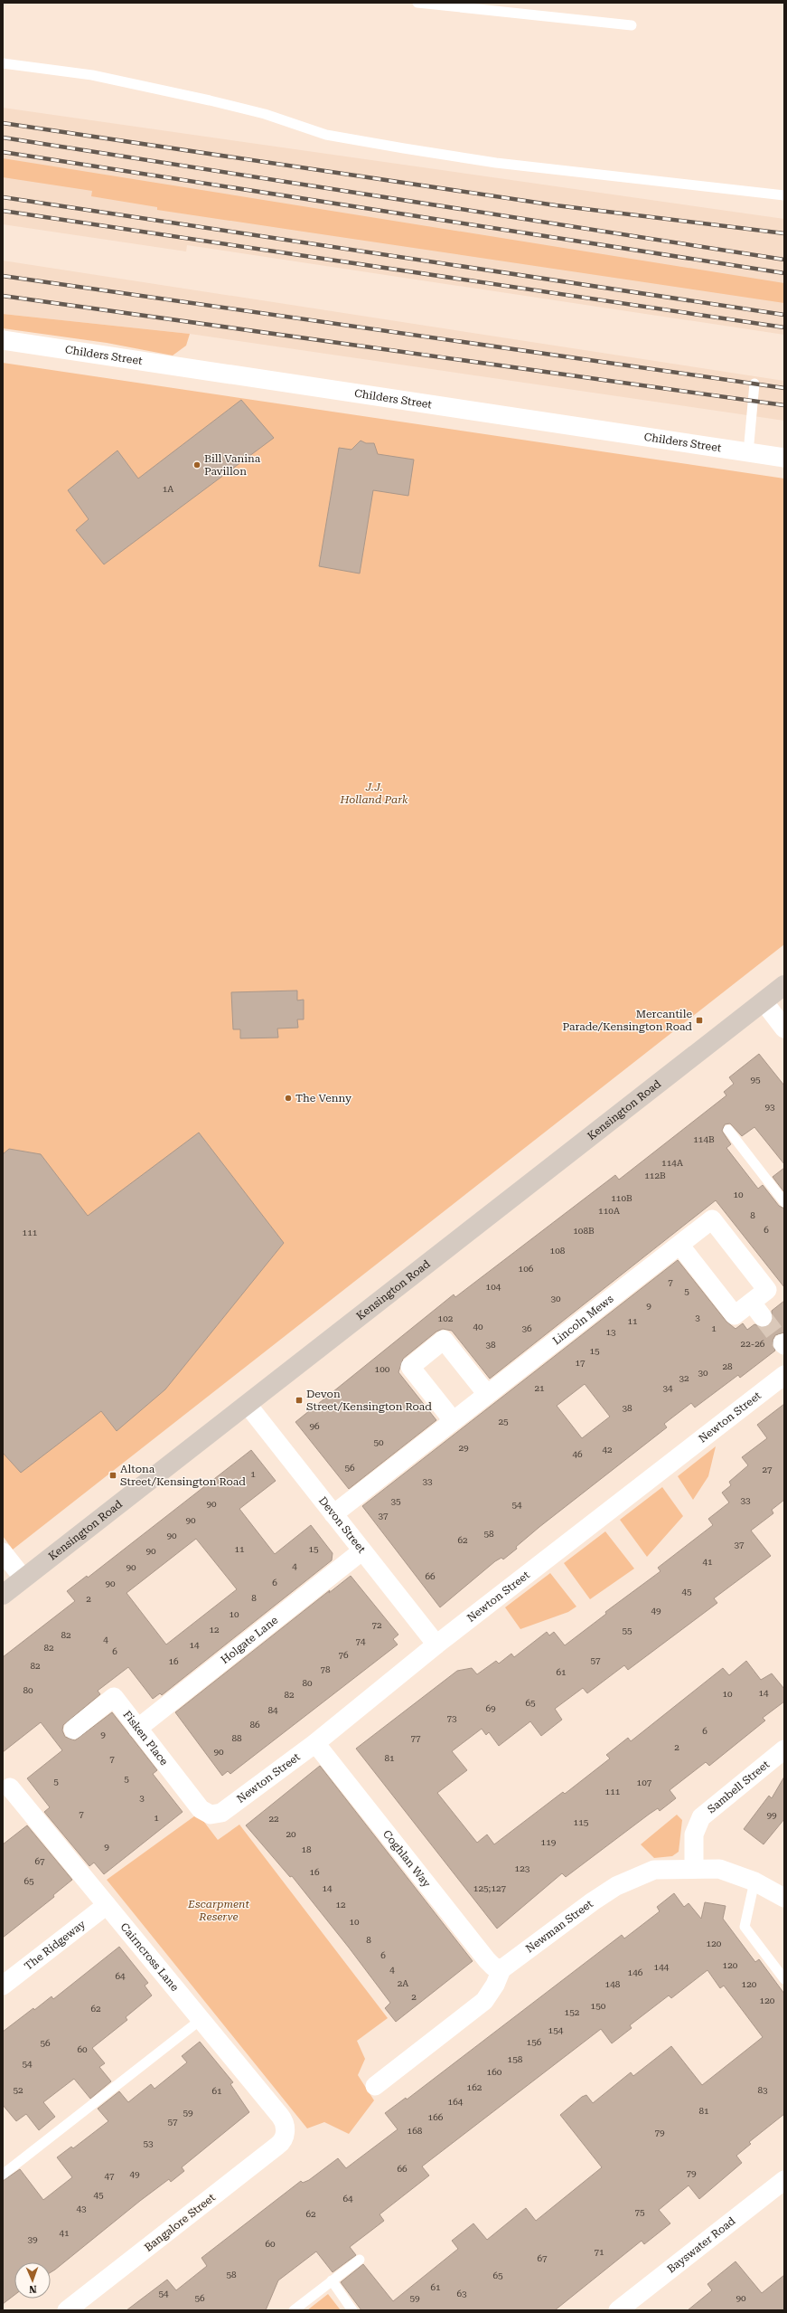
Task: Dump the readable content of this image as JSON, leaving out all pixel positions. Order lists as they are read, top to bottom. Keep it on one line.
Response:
{"streets":{"street":["Childers Street","Kensington Road","Lincoln Mews","Newton Street","Devon Street","Holgate Lane","Fisken Place","Sambell Street","Coghlan Way","Newman Street","The Ridgeway","Cairncross Lane","Bangalore Street","Bayswater Road"]},"crossings":[["Kensington Road","Devon Street"],["Lincoln Mews","Devon Street"],["Newton Street","Devon Street"],["Newton Street","Fisken Place"],["Newton Street","Coghlan Way"],["Devon Street","Holgate Lane"],["Holgate Lane","Fisken Place"],["Sambell Street","Newman Street"],["Coghlan Way","Newman Street"],["The Ridgeway","Cairncross Lane"],["Cairncross Lane","Bangalore Street"]],"parks":["J.J. Holland Park","Escarpment Reserve"],"places":{"other":["Bill Vanina Pavillon","The Venny"],"transit":["Mercantile Parade/Kensington Road","Devon Street/Kensington Road","Altona Street/Kensington Road"]},"house_numbers":["1A","95","93","114B","114A","112B","10","110B","110A","8","6","108B","111","108","106","7","104","5","30","9","3","102","11","40","36","1","13","22-26","38","15","17","28","100","30","32","21","34","38","25","96","50","29","42","46","56","27","1","33","33","35","90","54","37","90","58","90","62","37","11","15","90","41","4","90","66","6","90","45","8","2","49","10","72","12","55","82","4","74","14","82","6","76","57","16","82","78","61","80","80","14","10","82","65","69","84","73","86","6","9","88","77","2","90","81","7","5","5","107","111","3","7","99","1","22","115","20","119","9","18","67","123","16","65","14","125;127","12","10","8","120","6","120","144","4","146","64","2A","148","120","2","120","150","62","152","154","156","56","60","158","54","160","162","52","83","61","164","81","59","166","57","168","79","53","66","79","49","47","45","64","43","75","62","41","39","60","71","67","58","65","61","54","63","56","59","90"],"north":"bottom"}
